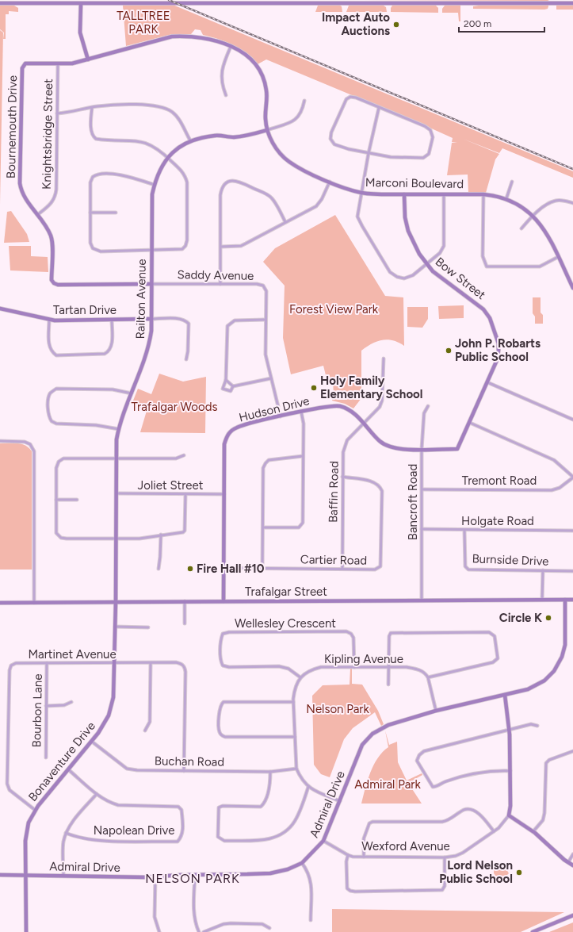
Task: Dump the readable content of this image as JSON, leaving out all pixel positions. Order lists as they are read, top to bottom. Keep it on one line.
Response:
{"streets":{"street":["Bournemouth Drive","Knightsbridge Street","Marconi Boulevard","Saddy Avenue","Bow Street","Railton Avenue","Tartan Drive","Hudson Drive","Tremont Road","Joliet Street","Baffin Road","Bancroft Road","Holgate Road","Cartier Road","Burnside Drive","Trafalgar Street","Wellesley Crescent","Martinet Avenue","Kipling Avenue","Bourbon Lane","Bonaventure Drive","Buchan Road","Admiral Drive","Napolean Drive","Wexford Avenue"]},"crossings":[["Bournemouth Drive","Knightsbridge Street"],["Bournemouth Drive","Marconi Boulevard"],["Bournemouth Drive","Saddy Avenue"],["Marconi Boulevard","Bow Street"],["Marconi Boulevard","Railton Avenue"],["Saddy Avenue","Railton Avenue"],["Saddy Avenue","Hudson Drive"],["Bow Street","Hudson Drive"],["Bow Street","Bancroft Road"],["Railton Avenue","Tartan Drive"],["Railton Avenue","Joliet Street"],["Railton Avenue","Trafalgar Street"],["Railton Avenue","Bonaventure Drive"],["Hudson Drive","Joliet Street"],["Hudson Drive","Baffin Road"],["Hudson Drive","Bancroft Road"],["Hudson Drive","Cartier Road"],["Hudson Drive","Trafalgar Street"],["Tremont Road","Bancroft Road"],["Baffin Road","Cartier Road"],["Bancroft Road","Holgate Road"],["Bancroft Road","Trafalgar Street"],["Holgate Road","Burnside Drive"],["Trafalgar Street","Bonaventure Drive"],["Trafalgar Street","Admiral Drive"],["Wellesley Crescent","Kipling Avenue"],["Martinet Avenue","Bourbon Lane"],["Martinet Avenue","Bonaventure Drive"],["Martinet Avenue","Buchan Road"],["Bonaventure Drive","Buchan Road"],["Bonaventure Drive","Admiral Drive"],["Bonaventure Drive","Napolean Drive"],["Admiral Drive","Wexford Avenue"]],"districts":["NELSON PARK"],"parks":["TALLTREE PARK","Forest View Park","Trafalgar Woods","Nelson Park","Admiral Park"],"places":["Impact Auto Auctions","John P. Robarts Public School","Holy Family Elementary School","Fire Hall #10","Circle K","Lord Nelson Public School"],"scale_bar":"200 m"}
